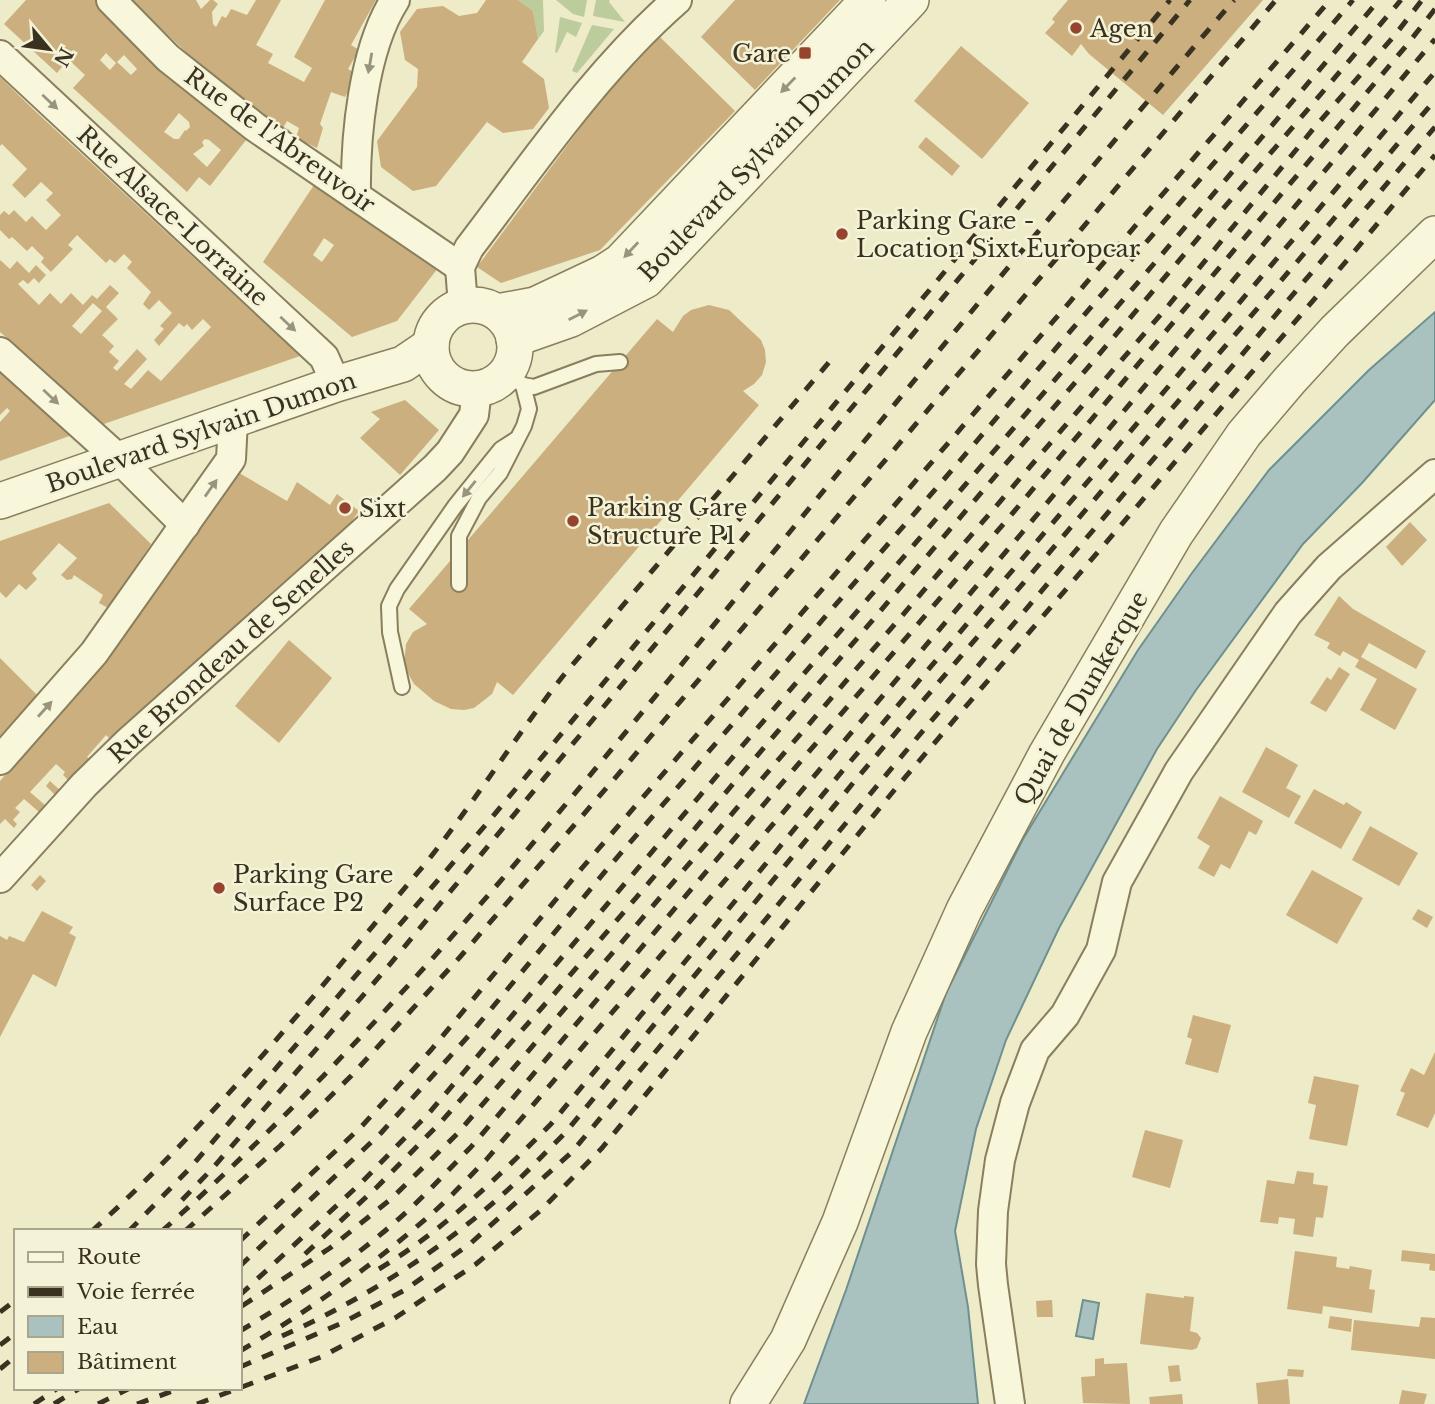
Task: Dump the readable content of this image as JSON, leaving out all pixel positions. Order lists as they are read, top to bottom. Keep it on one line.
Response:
{"streets":{"street":["Rue de l'Abreuvoir","Boulevard Sylvain Dumon","Rue Alsace-Lorraine","Rue Brondeau de Senelles","Quai de Dunkerque"]},"crossings":[["Boulevard Sylvain Dumon","Rue Alsace-Lorraine"],["Boulevard Sylvain Dumon","Rue Brondeau de Senelles"]],"places":{"other":["Agen","Parking Gare - Location Sixt Europcar","Sixt","Parking Gare Structure P1","Parking Gare Surface P2"],"transit":["Gare"]},"legend":["Route","Voie ferrée","Eau","Bâtiment"],"north":"bottom right"}
